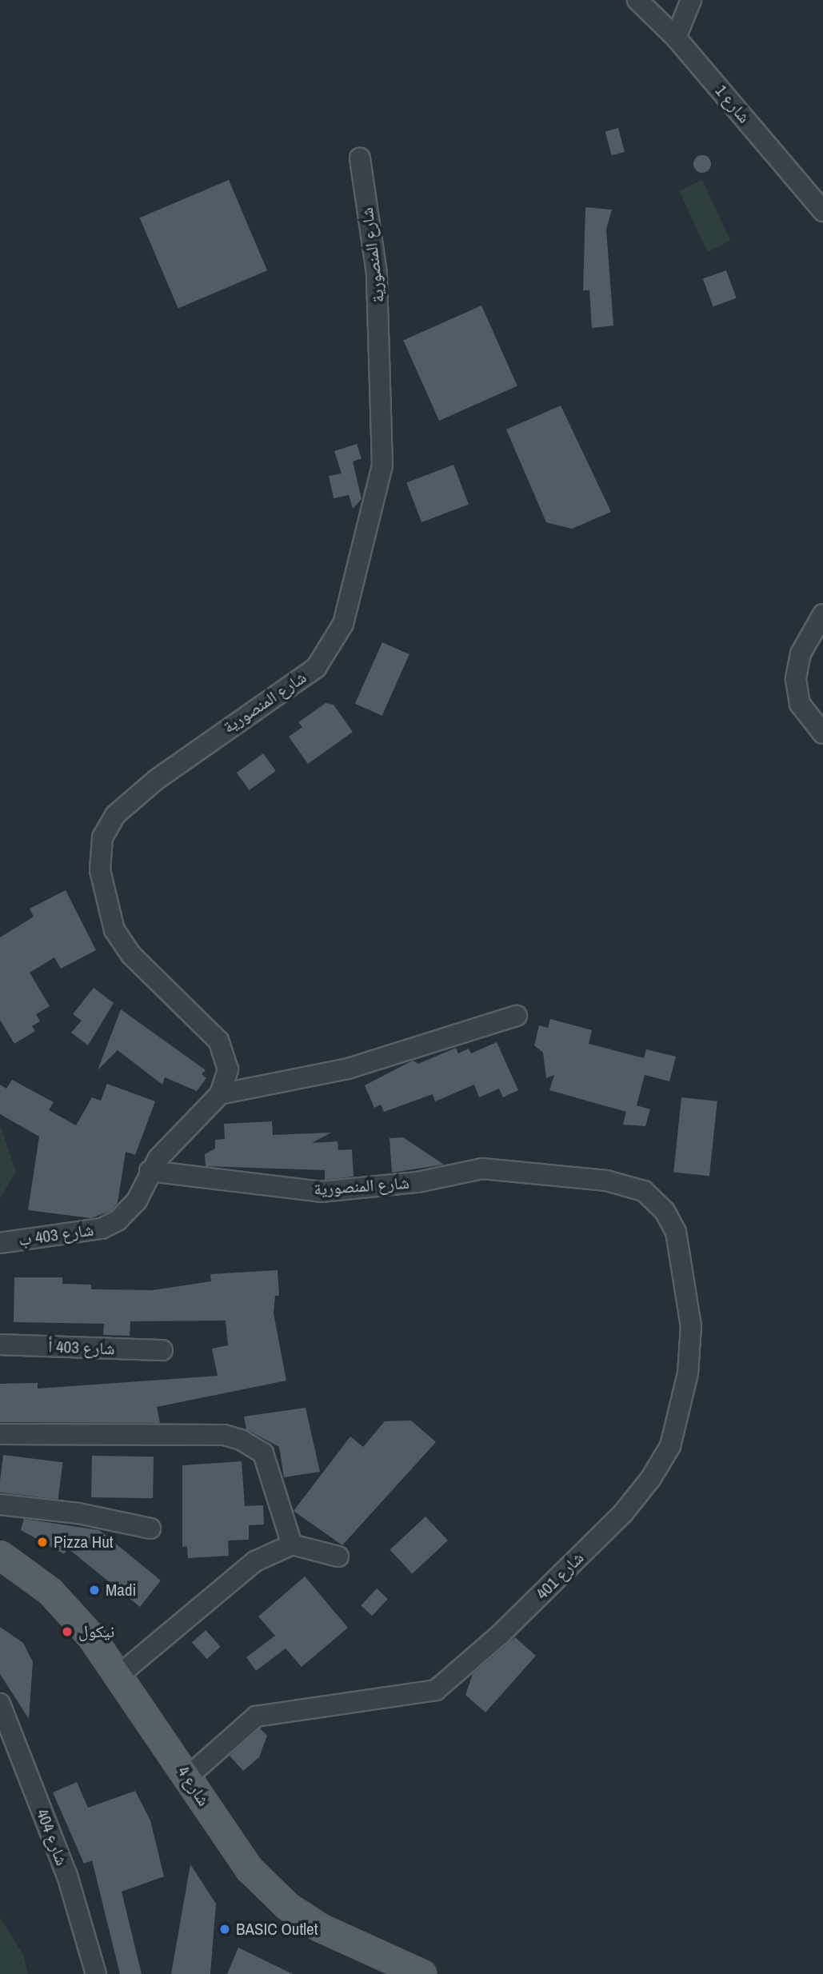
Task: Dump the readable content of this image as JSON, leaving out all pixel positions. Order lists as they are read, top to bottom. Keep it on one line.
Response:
{"streets":{"main road":["شارع 4"],"street":["شارع 1","شارع المنصورية","شارع 403 ب","شارع 403 أ","شارع 401","شارع 404"]},"crossings":[["شارع المنصورية","شارع 403 ب"],["شارع المنصورية","شارع 401"],["شارع 401","شارع 4"]],"places":["Pizza Hut","Madi","نيكول","BASIC Outlet"]}
